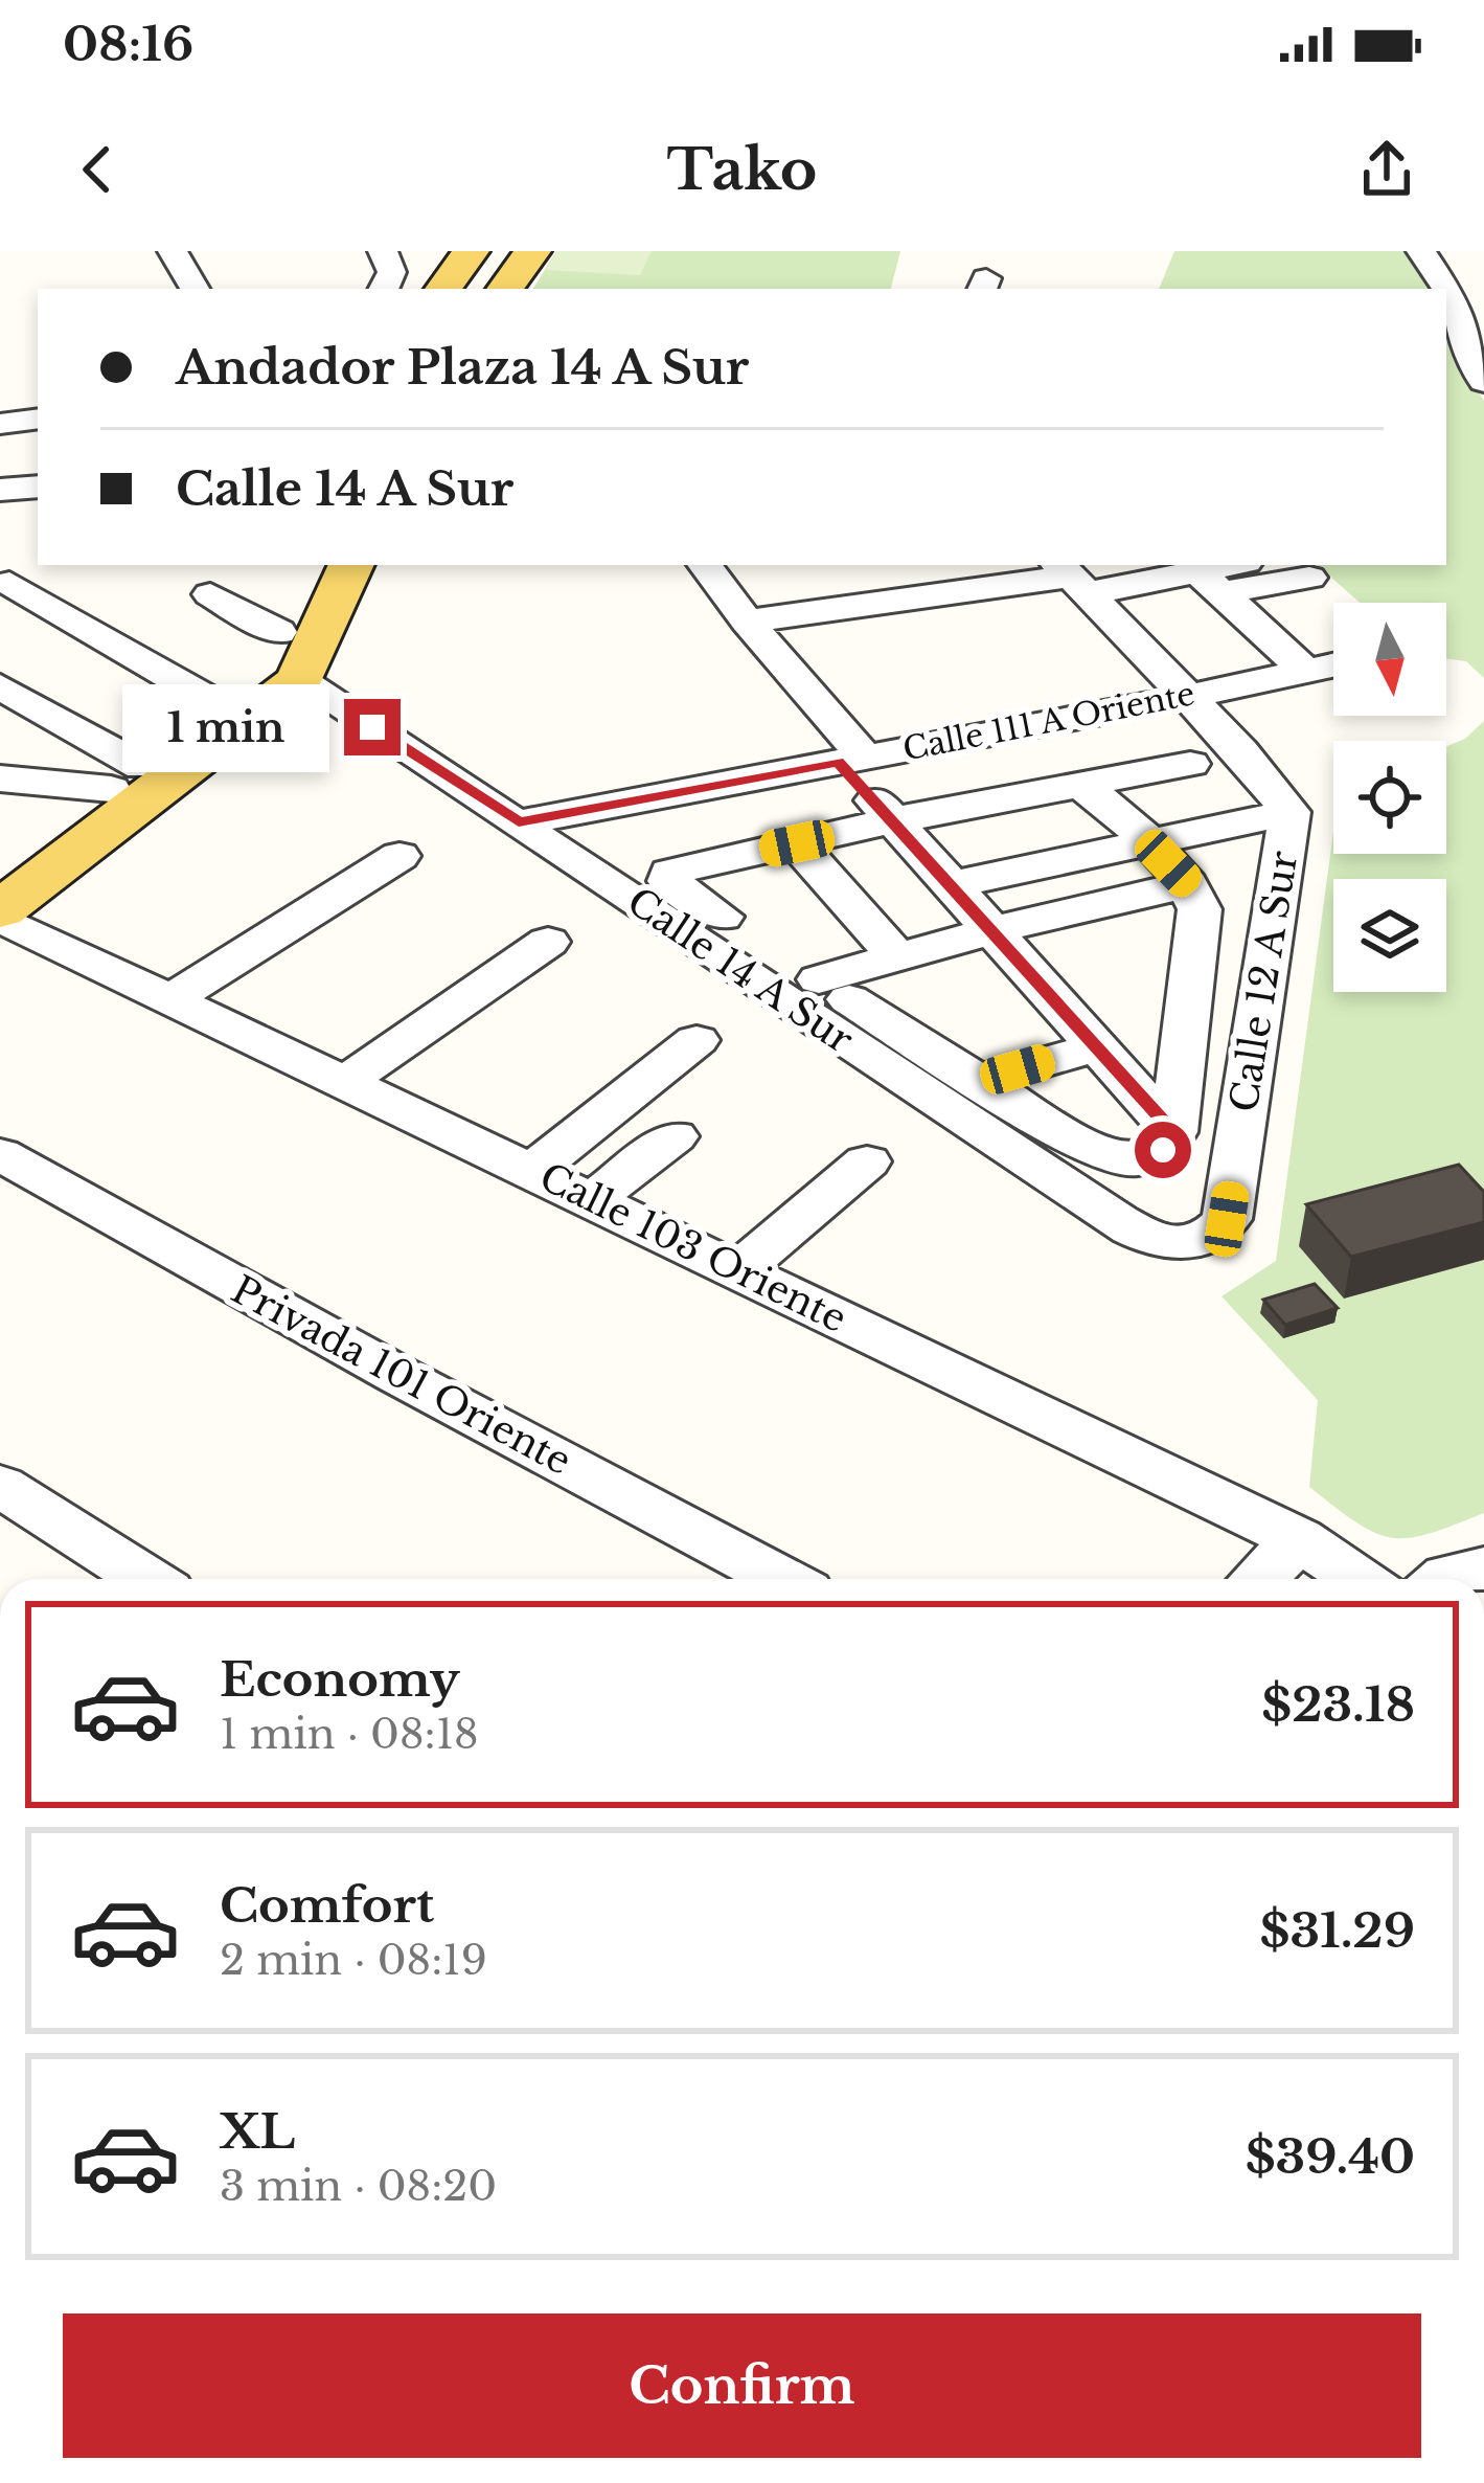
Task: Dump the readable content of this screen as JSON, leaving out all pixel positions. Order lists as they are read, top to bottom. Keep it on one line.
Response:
{"streets":{"street":["Calle 111 A Oriente","Calle 14 A Sur","Calle 12 A Sur","Calle 103 Oriente","Privada 101 Oriente"]},"crossings":[["Calle 111 A Oriente","Calle 14 A Sur"],["Calle 111 A Oriente","Calle 12 A Sur"],["Calle 14 A Sur","Calle 12 A Sur"]],"north":"bottom","page":{"status":"08:16","header":"Tako","banner":["Andador Plaza 14 A Sur","Calle 14 A Sur"],"bubble":"1 min","list":[{"name":"Economy","note":"1 min · 08:18","value":"$23.18"},{"name":"Comfort","note":"2 min · 08:19","value":"$31.29"},{"name":"XL","note":"3 min · 08:20","value":"$39.40"}],"buttons":"Confirm"}}
